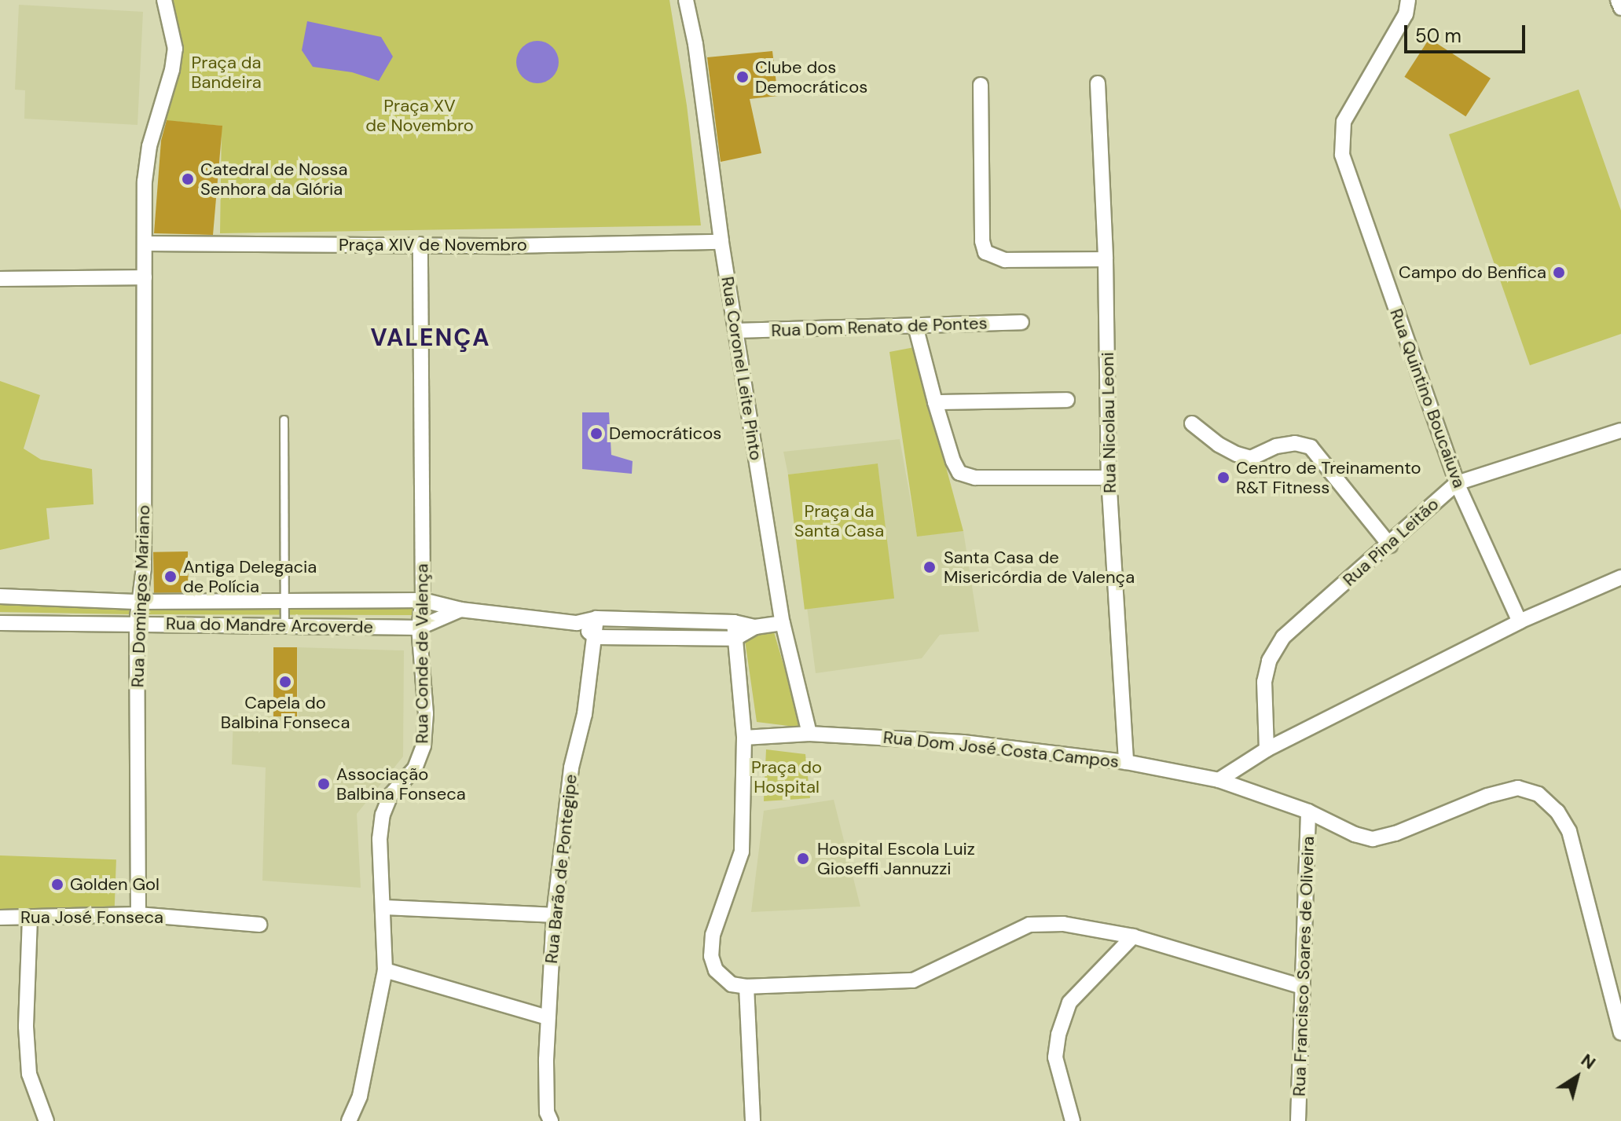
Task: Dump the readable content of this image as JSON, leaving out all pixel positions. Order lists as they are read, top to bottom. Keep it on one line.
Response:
{"streets":{"street":["Praça XIV de Novembro","Rua Dom Renato de Pontes","Rua Coronel Leite Pinto","Rua Quintino Boucaiuva","Rua Nicolau Leoni","Rua Pina Leitão","Rua Domingos Mariano","Rua do Mandre Arcoverde","Rua Conde de Valença","Rua Dom José Costa Campos","Rua Barão de Pontegipe","Rua José Fonseca","Rua Francisco Soares de Oliveira"]},"crossings":[["Praça XIV de Novembro","Rua Coronel Leite Pinto"],["Praça XIV de Novembro","Rua Domingos Mariano"],["Praça XIV de Novembro","Rua Conde de Valença"],["Rua Dom Renato de Pontes","Rua Coronel Leite Pinto"],["Rua Coronel Leite Pinto","Rua do Mandre Arcoverde"],["Rua Coronel Leite Pinto","Rua Dom José Costa Campos"],["Rua Quintino Boucaiuva","Rua Pina Leitão"],["Rua Nicolau Leoni","Rua Dom José Costa Campos"],["Rua Domingos Mariano","Rua do Mandre Arcoverde"],["Rua Domingos Mariano","Rua José Fonseca"],["Rua do Mandre Arcoverde","Rua Conde de Valença"],["Rua do Mandre Arcoverde","Rua Barão de Pontegipe"],["Rua Dom José Costa Campos","Rua Francisco Soares de Oliveira"]],"districts":["VALENÇA"],"parks":["Praça da Bandeira","Praça XV de Novembro","Praça da Santa Casa","Praça do Hospital"],"places":["Clube dos Democráticos","Catedral de Nossa Senhora da Glória","Campo do Benfica","Democráticos","Centro de Treinamento R&T Fitness","Santa Casa de Misericórdia de Valença","Antiga Delegacia de Polícia","Capela do Balbina Fonseca","Associação Balbina Fonseca","Hospital Escola Luiz Gioseffi Jannuzzi","Golden Gol"],"scale_bar":"50 m","north":"top right"}
